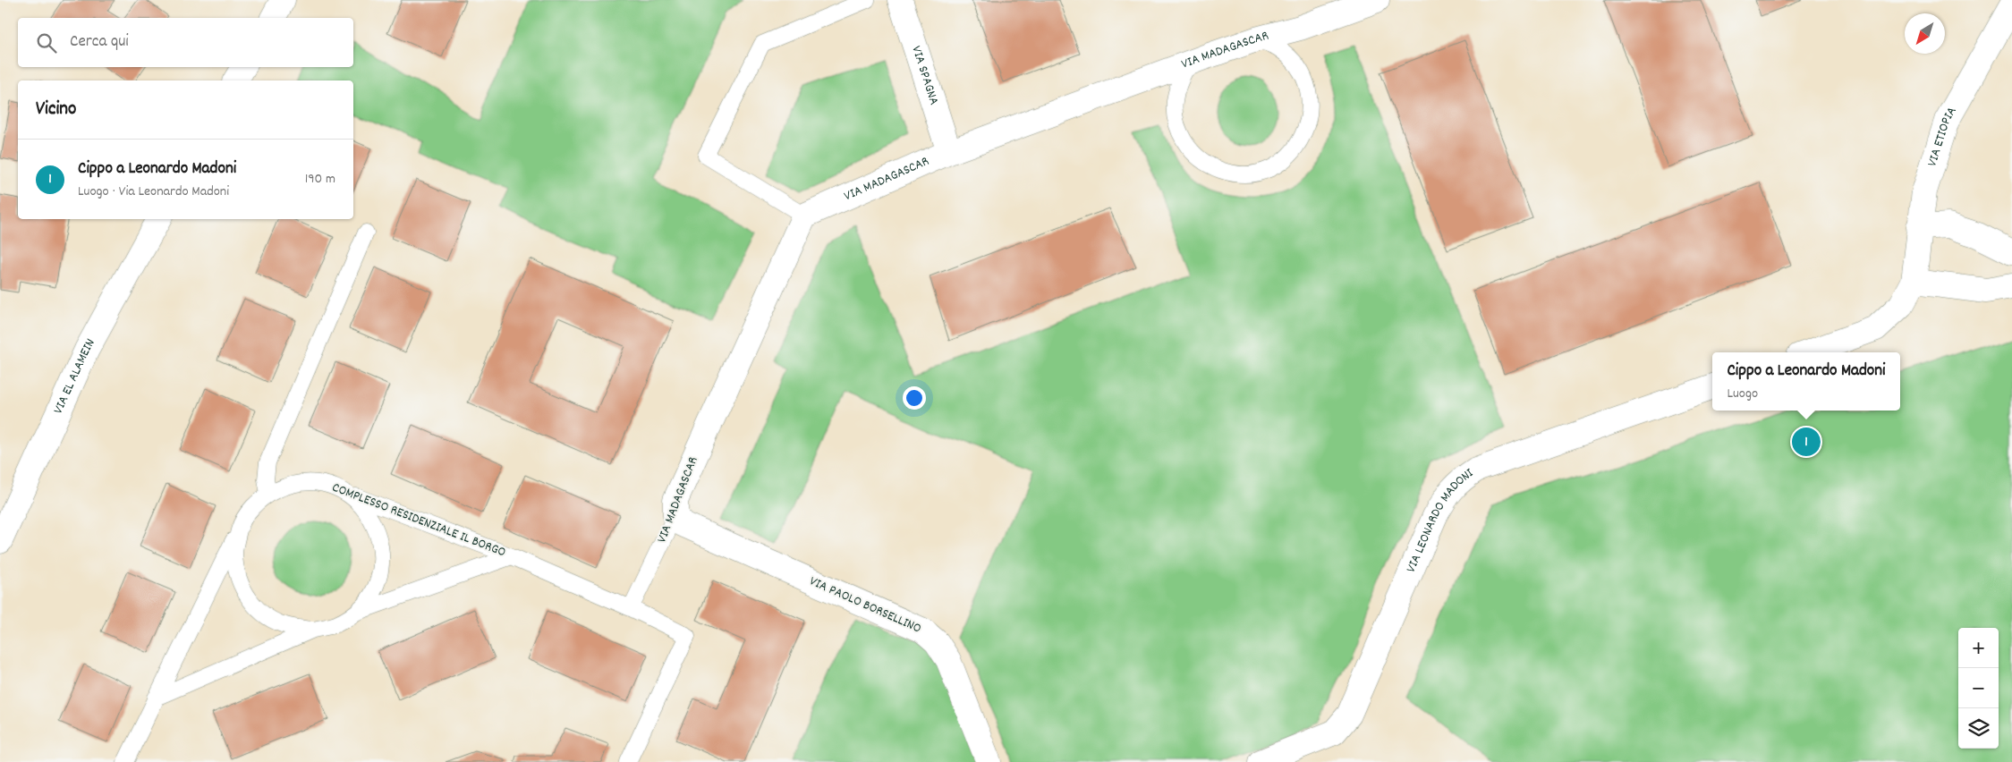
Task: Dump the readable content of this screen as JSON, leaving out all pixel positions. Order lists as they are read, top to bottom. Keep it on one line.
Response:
{"streets":{"street":["VIA MADAGASCAR","VIA SPAGNA","VIA ETIOPIA","VIA EL ALAMEIN","VIA LEONARDO MADONI","VIA PAOLO BORSELLINO"],"lane":["COMPLESSO RESIDENZIALE IL BORGO"]},"crossings":[["VIA MADAGASCAR","VIA SPAGNA"],["VIA MADAGASCAR","COMPLESSO RESIDENZIALE IL BORGO"],["VIA MADAGASCAR","VIA PAOLO BORSELLINO"]],"north":"bottom left","page":{"search":"Cerca qui","heading":"Vicino","list":[{"mark":"1","name":"Cippo a Leonardo Madoni","note":"Luogo · Via Leonardo Madoni","value":"190 m"}],"popup":["Cippo a Leonardo Madoni","Luogo"],"pins":"1","map_buttons":["+","−"]}}
